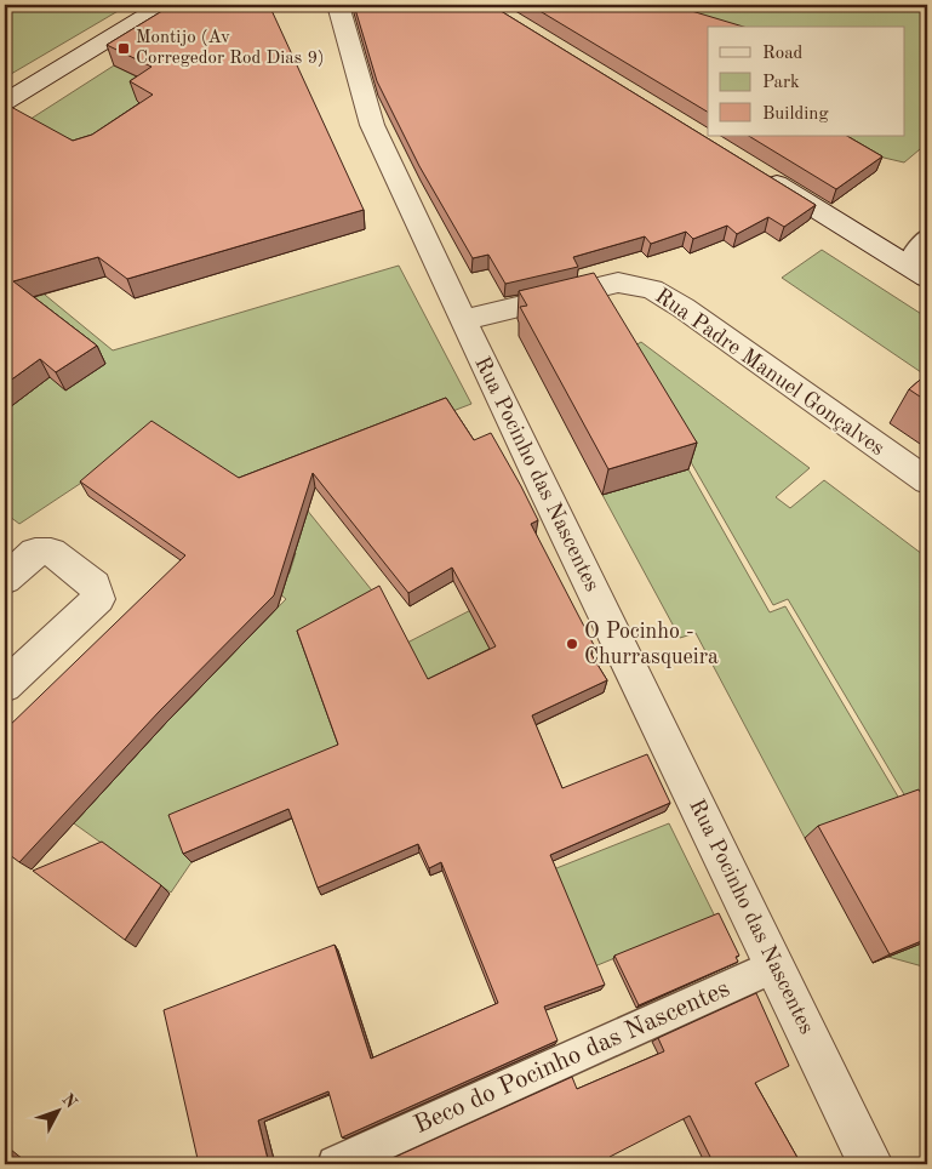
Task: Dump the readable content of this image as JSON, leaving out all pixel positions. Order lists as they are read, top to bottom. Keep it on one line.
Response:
{"streets":{"street":["Rua Padre Manuel Gonçalves","Rua Pocinho das Nascentes"],"lane":["Beco do Pocinho das Nascentes"]},"crossings":[["Rua Padre Manuel Gonçalves","Rua Pocinho das Nascentes"],["Rua Pocinho das Nascentes","Beco do Pocinho das Nascentes"]],"places":{"transit":["Montijo (Av Corregedor Rod Dias 9)"],"other":["O Pocinho - Churrasqueira"]},"legend":["Road","Park","Building"],"north":"top right"}
